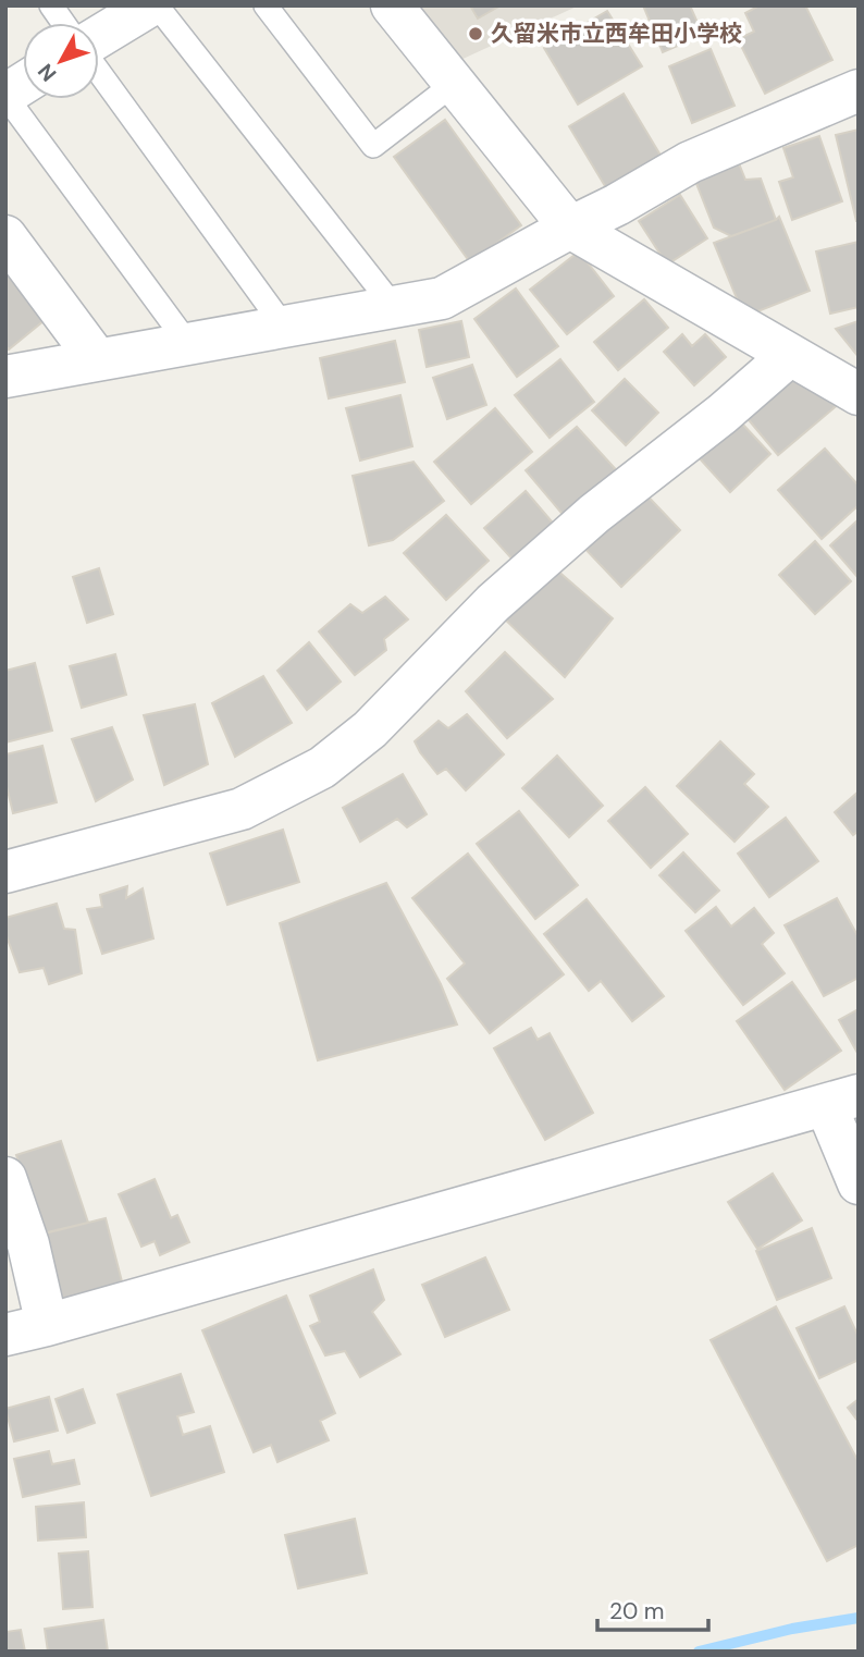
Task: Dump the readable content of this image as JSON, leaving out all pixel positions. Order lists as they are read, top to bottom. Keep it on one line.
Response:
{"places":["久留米市立西牟田小学校"],"scale_bar":"20 m","north":"bottom left"}
